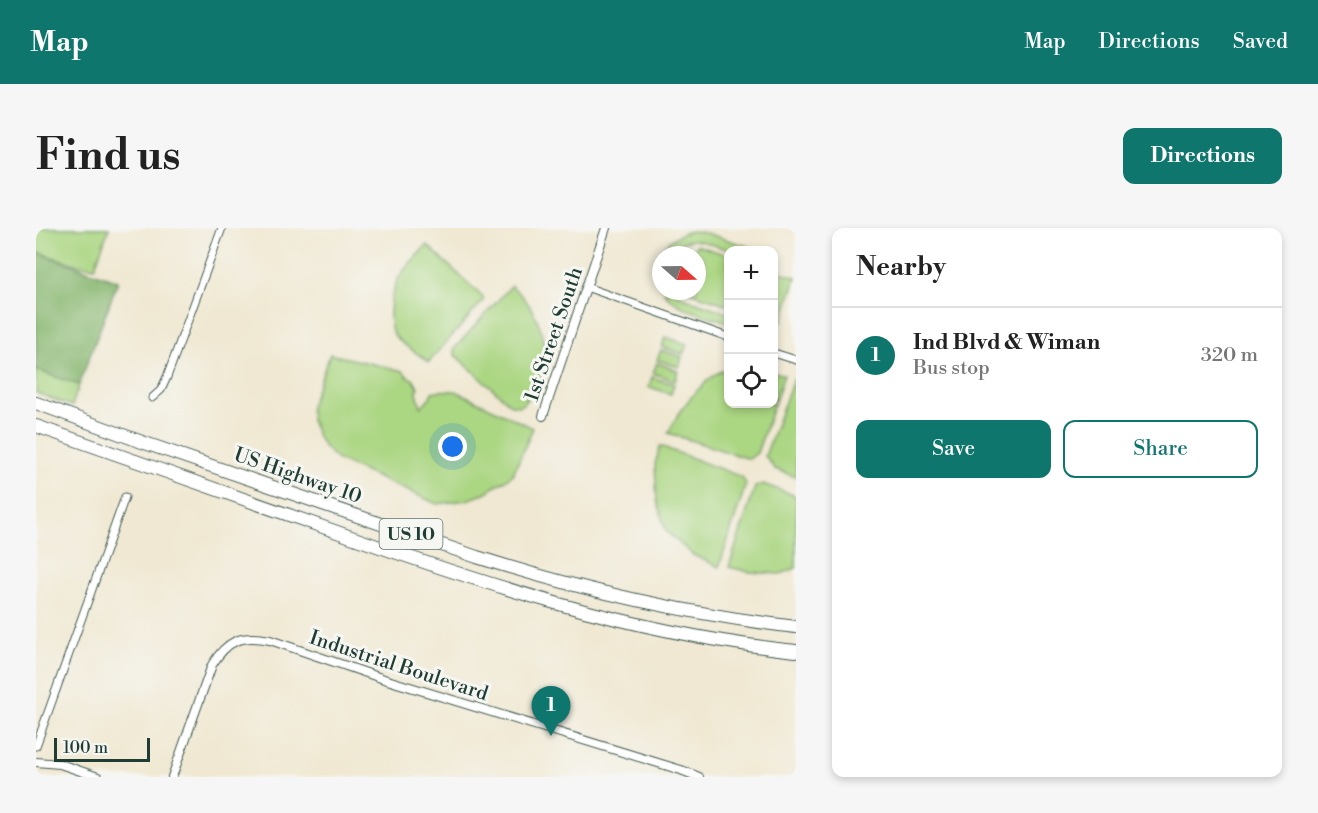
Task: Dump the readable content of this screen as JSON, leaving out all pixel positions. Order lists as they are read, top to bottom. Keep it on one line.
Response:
{"streets":{"highway":["US Highway 10","US 10"],"street":["1st Street South","Industrial Boulevard"]},"scale_bar":"100 m","north":"right","page":{"header":"Map","nav":["Map","Directions","Saved"],"buttons":["Directions",["Save","Share"]],"title":"Find us","heading":"Nearby","map_buttons":["+","−"],"list":[{"mark":"1","name":"Ind Blvd & Wiman","note":"Bus stop","value":"320 m"}],"pins":"1","scale":"100 m"}}
